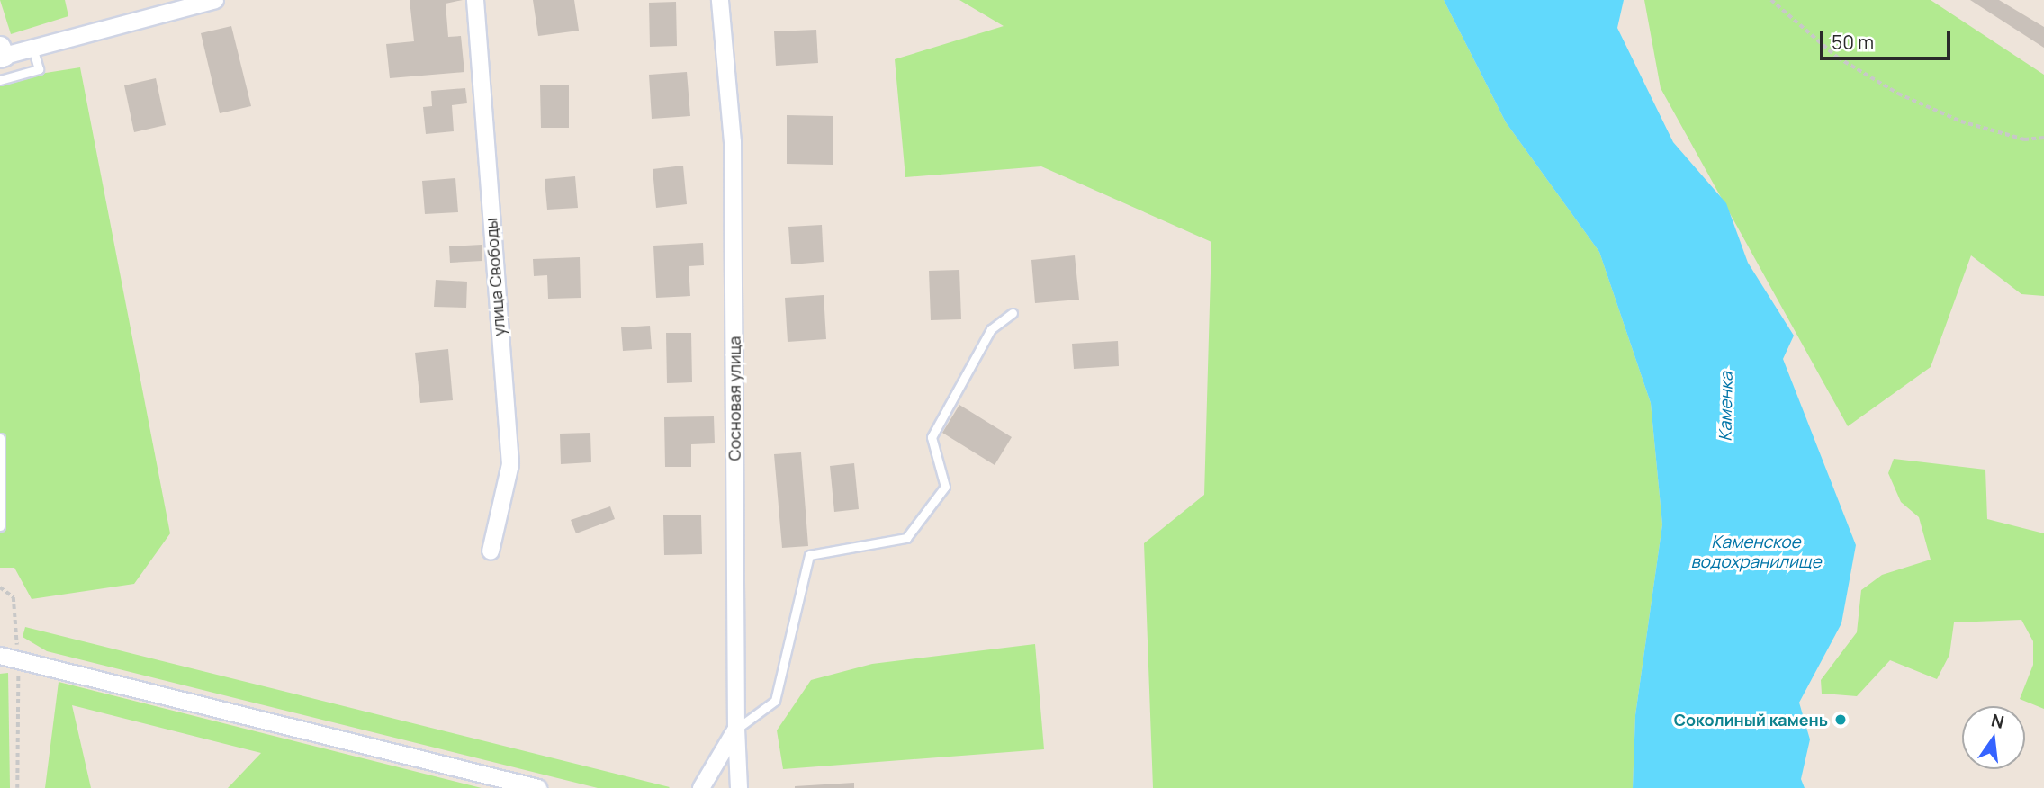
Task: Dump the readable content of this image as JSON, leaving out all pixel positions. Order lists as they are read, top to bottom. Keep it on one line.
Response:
{"streets":{"street":["улица Свободы","Сосновая улица"]},"water":["Каменка","Каменское водохранилище"],"places":["Соколиный камень"],"scale_bar":"50 m","north":"top"}
